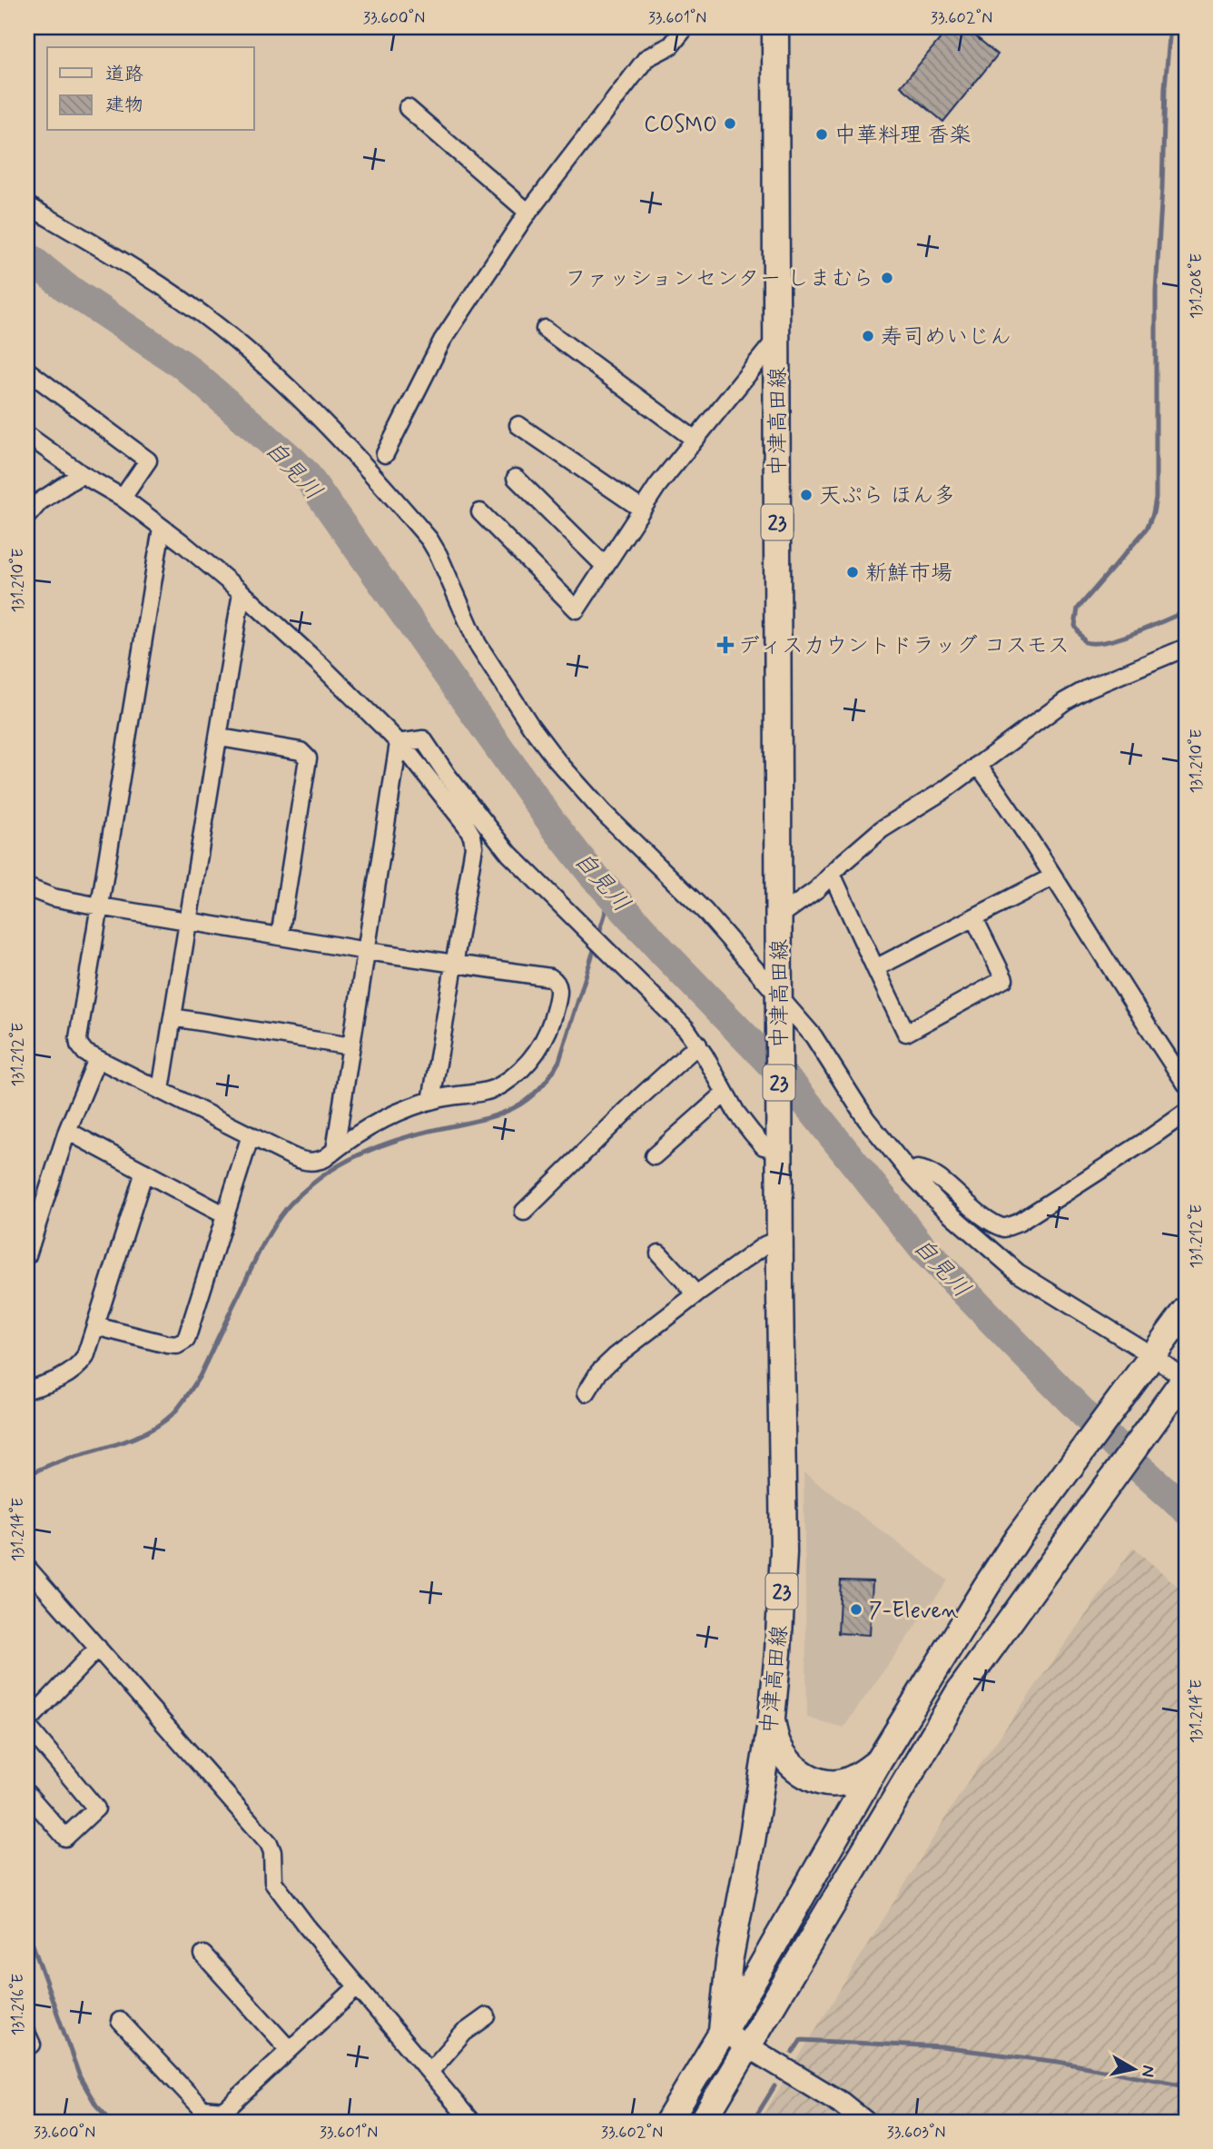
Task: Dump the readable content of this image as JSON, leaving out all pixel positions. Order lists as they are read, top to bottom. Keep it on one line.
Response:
{"streets":{"main road":["中津高田線","23"]},"water":["自見川"],"places":{"other":["COSMO","中華料理 香楽","ファッションセンター しまむら","寿司めいじん","天ぷら ほん多","新鮮市場","7-Eleven"],"health":["ディスカウントドラッグ コスモス"]},"legend":["道路","建物"],"north":"right","coordinates":["33.600°N","33.601°N","33.602°N","131.208°E","131.210°E","131.212°E","131.214°E","131.216°E","33.603°N"]}
